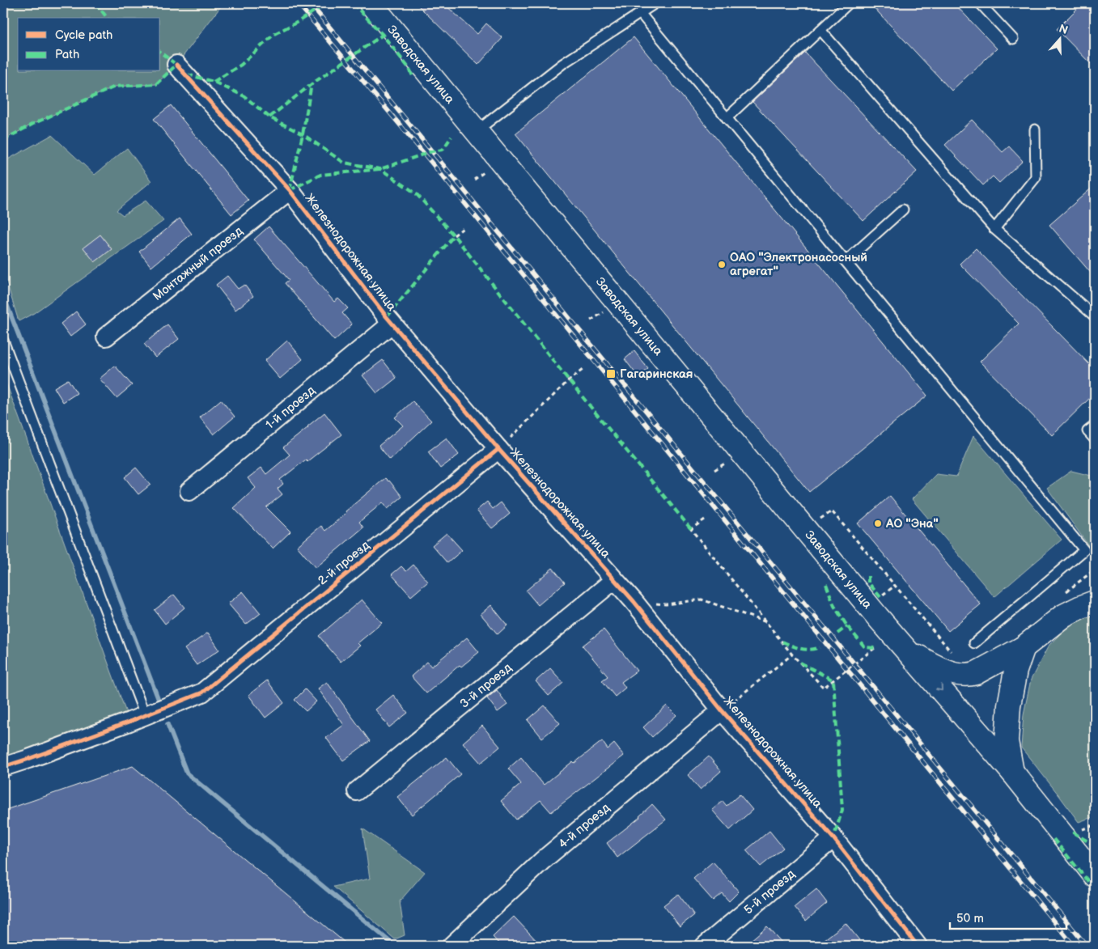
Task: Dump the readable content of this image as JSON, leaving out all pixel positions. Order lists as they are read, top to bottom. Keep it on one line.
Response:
{"streets":{"main road":["Заводская улица"],"street":["Железнодорожная улица","Монтажный проезд","1-й проезд","2-й проезд","3-й проезд","4-й проезд","5-й проезд"]},"crossings":[["Железнодорожная улица","Монтажный проезд"],["Железнодорожная улица","1-й проезд"],["Железнодорожная улица","2-й проезд"],["Железнодорожная улица","3-й проезд"],["Железнодорожная улица","4-й проезд"],["Железнодорожная улица","5-й проезд"]],"places":{"other":["ОАО \"Электронасосный агрегат\"","АО \"Эна\""],"transit":["Гагаринская"]},"legend":["Cycle path","Path"],"scale_bar":"50 m","north":"top"}
